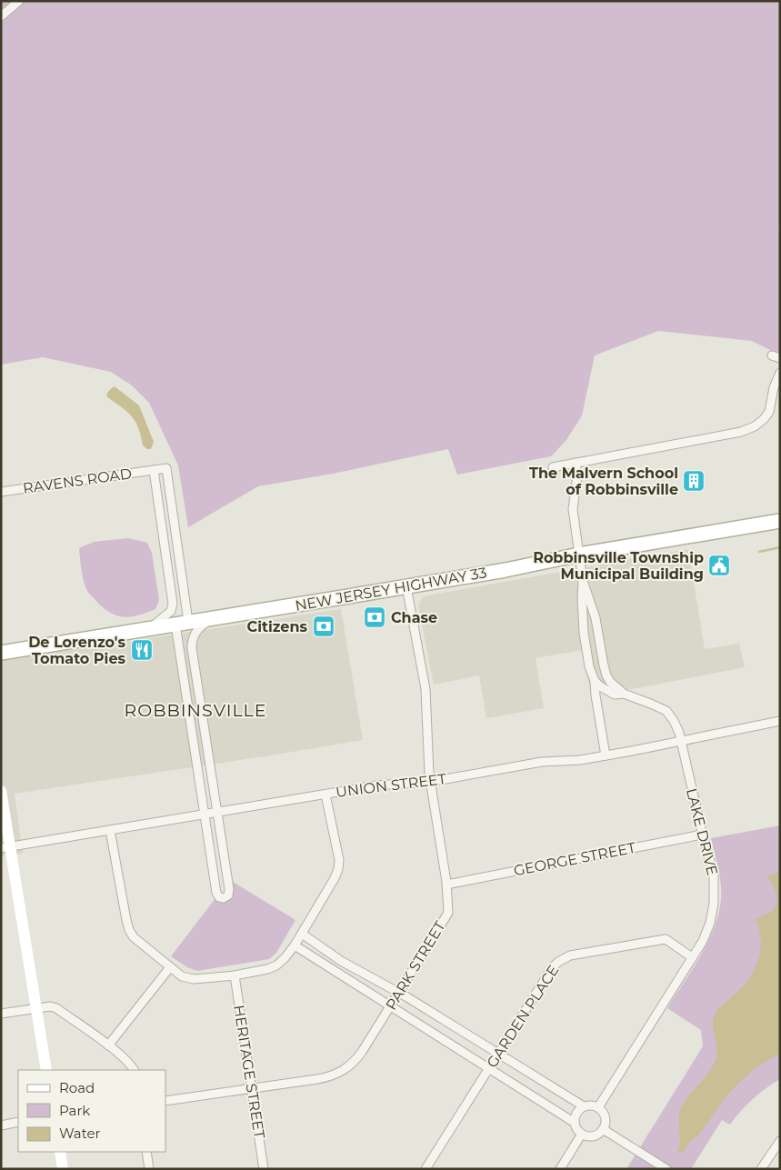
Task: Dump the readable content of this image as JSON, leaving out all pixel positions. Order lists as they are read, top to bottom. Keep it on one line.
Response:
{"streets":{"main road":["NEW JERSEY HIGHWAY 33"],"street":["RAVENS ROAD","UNION STREET","LAKE DRIVE","GEORGE STREET","PARK STREET","GARDEN PLACE","HERITAGE STREET"]},"crossings":[["NEW JERSEY HIGHWAY 33","LAKE DRIVE"],["NEW JERSEY HIGHWAY 33","PARK STREET"],["UNION STREET","LAKE DRIVE"],["UNION STREET","PARK STREET"],["LAKE DRIVE","GEORGE STREET"],["LAKE DRIVE","GARDEN PLACE"],["GEORGE STREET","PARK STREET"],["PARK STREET","HERITAGE STREET"]],"districts":["ROBBINSVILLE"],"places":{"building":["The Malvern School of Robbinsville"],"public building":["Robbinsville Township Municipal Building"],"bank":["Chase","Citizens"],"restaurant":["De Lorenzo's Tomato Pies"]},"legend":["Road","Park","Water"]}
